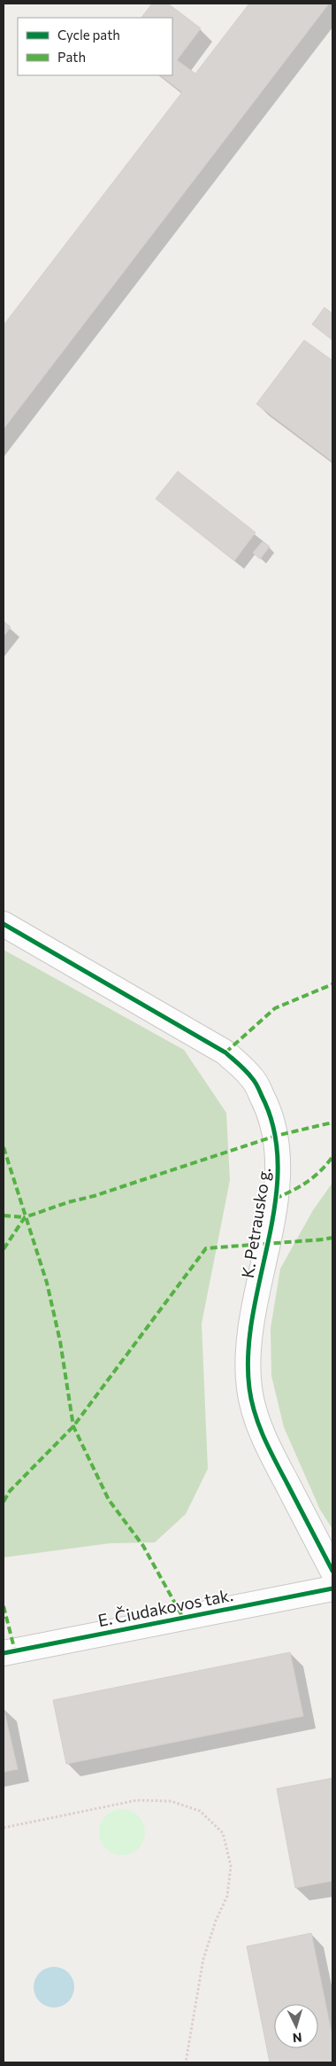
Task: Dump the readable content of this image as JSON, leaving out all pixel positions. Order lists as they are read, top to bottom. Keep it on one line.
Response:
{"streets":{"street":["K. Petrausko g.","E. Čiudakovos tak."]},"legend":["Cycle path","Path"],"north":"bottom"}
